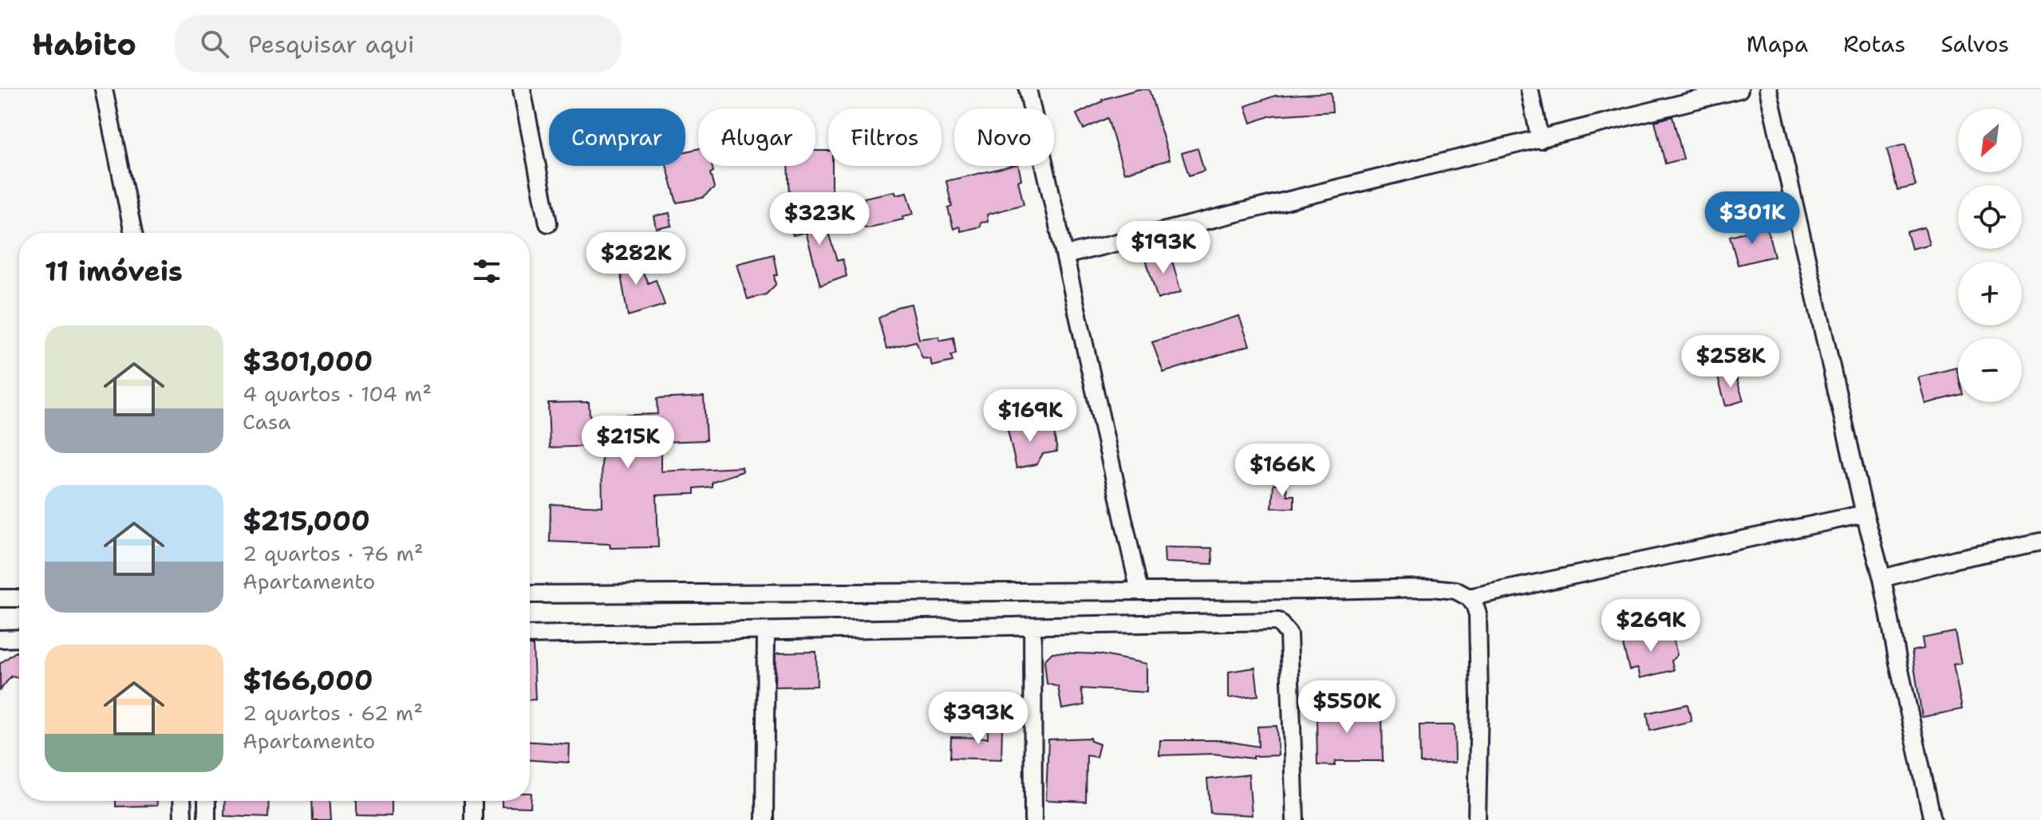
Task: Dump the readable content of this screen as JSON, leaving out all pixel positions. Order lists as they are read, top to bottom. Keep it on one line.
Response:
{"north":"bottom left","page":{"header":"Habito","search":"Pesquisar aqui","nav":["Mapa","Rotas","Salvos"],"map_buttons":["+","−"],"chip":["Comprar","Alugar","Filtros","Novo"],"price":["$301K","$323K","$193K","$282K","$258K","$169K","$215K","$166K","$269K","$550K","$393K"],"heading":"11 imóveis","list":[{"name":"$301,000","note":"4 quartos · 104 m² · Casa"},{"name":"$215,000","note":"2 quartos · 76 m² · Apartamento"},{"name":"$166,000","note":"2 quartos · 62 m² · Apartamento"}]}}
